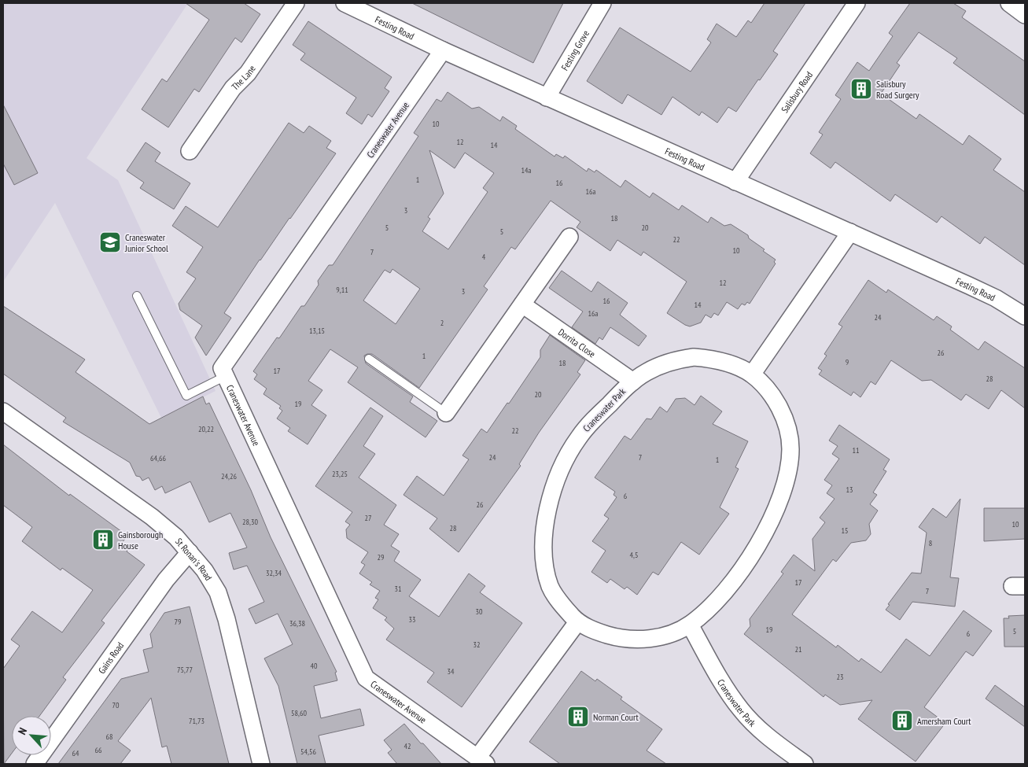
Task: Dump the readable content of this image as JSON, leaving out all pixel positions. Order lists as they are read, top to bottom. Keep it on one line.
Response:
{"streets":{"street":["Festing Road","Festing Grove","The Lane","Salisbury Road","Craneswater Avenue","Dorrita Close","Craneswater Park","St Ronan's Road","Gains Road"]},"crossings":[["Festing Road","Festing Grove"],["Festing Road","Salisbury Road"],["Festing Road","Craneswater Avenue"],["Dorrita Close","Craneswater Park"],["St Ronan's Road","Gains Road"]],"places":{"building":["Salisbury Road Surgery","Gainsborough House","Norman Court","Amersham Court"],"school or university":["Craneswater Junior School"]},"house_numbers":["10","12","14","14a","1","16","16a","3","18","5","20","5","22","10","7","4","12","9,11","3","16","14","16a","24","2","13,15","26","1","9","18","17","28","20","19","20,22","22","11","24","7","64,66","1","23,25","24,26","13","6","26","27","28,30","10","28","15","8","4,5","29","32,34","17","31","7","30","33","79","36,38","19","5","6","32","21","40","75,77","34","23","70","58,60","71,73","68","42","66","54,56","64"],"north":"top left"}
